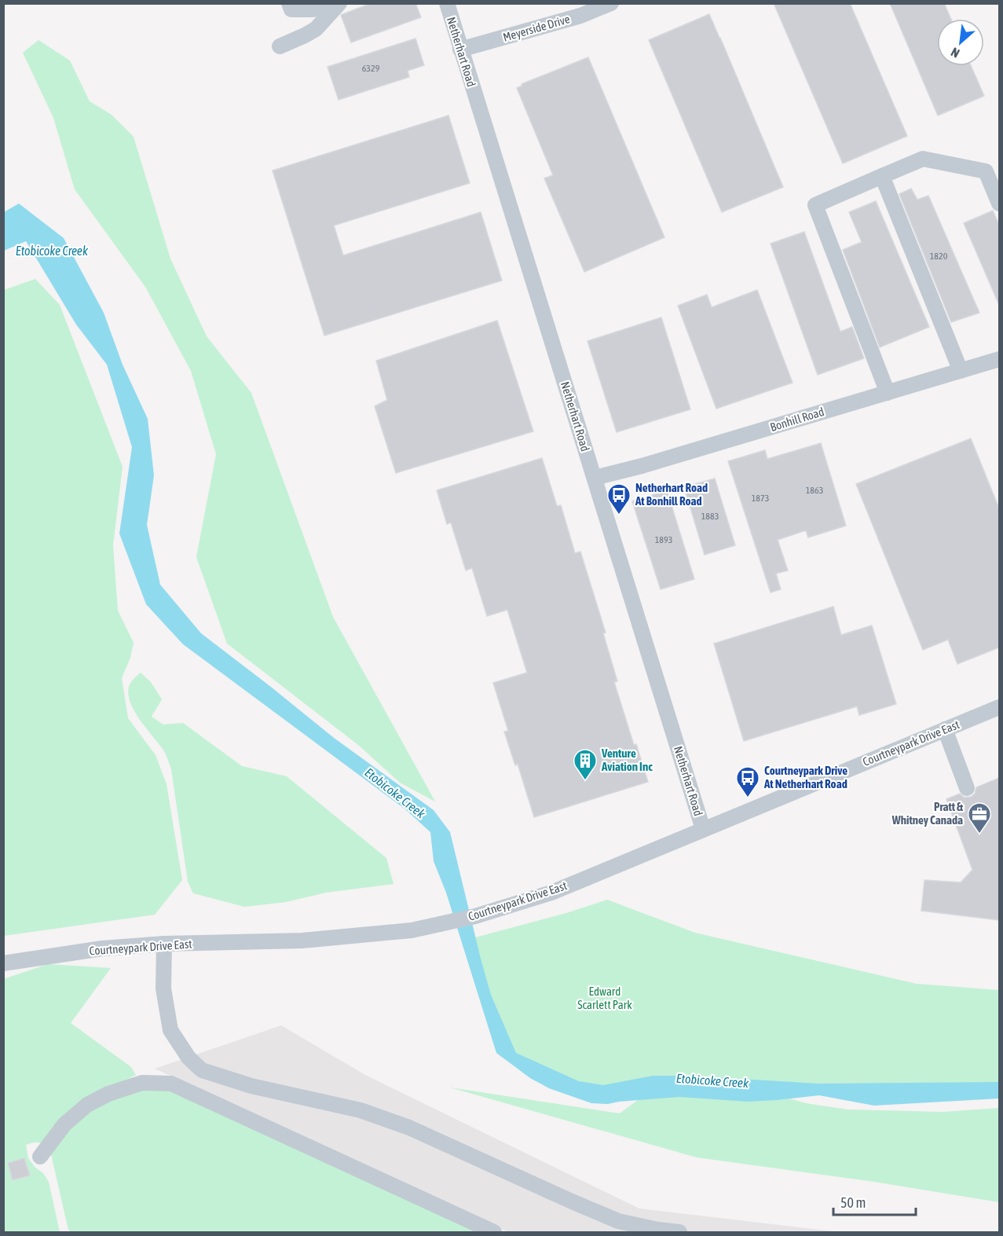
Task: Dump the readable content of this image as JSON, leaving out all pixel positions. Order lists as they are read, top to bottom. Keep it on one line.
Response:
{"streets":{"street":["Meyerside Drive","Netherhart Road","Bonhill Road","Courtneypark Drive East"]},"crossings":[["Meyerside Drive","Netherhart Road"],["Netherhart Road","Bonhill Road"],["Netherhart Road","Courtneypark Drive East"]],"water":["Etobicoke Creek"],"parks":["Edward Scarlett Park"],"places":{"bus stop":["Netherhart Road At Bonhill Road","Courtneypark Drive At Netherhart Road"],"building":["Venture Aviation Inc"],"office":["Pratt & Whitney Canada"]},"house_numbers":["6329","1820","1863","1873","1883","1893"],"scale_bar":"50 m","north":"bottom left"}
